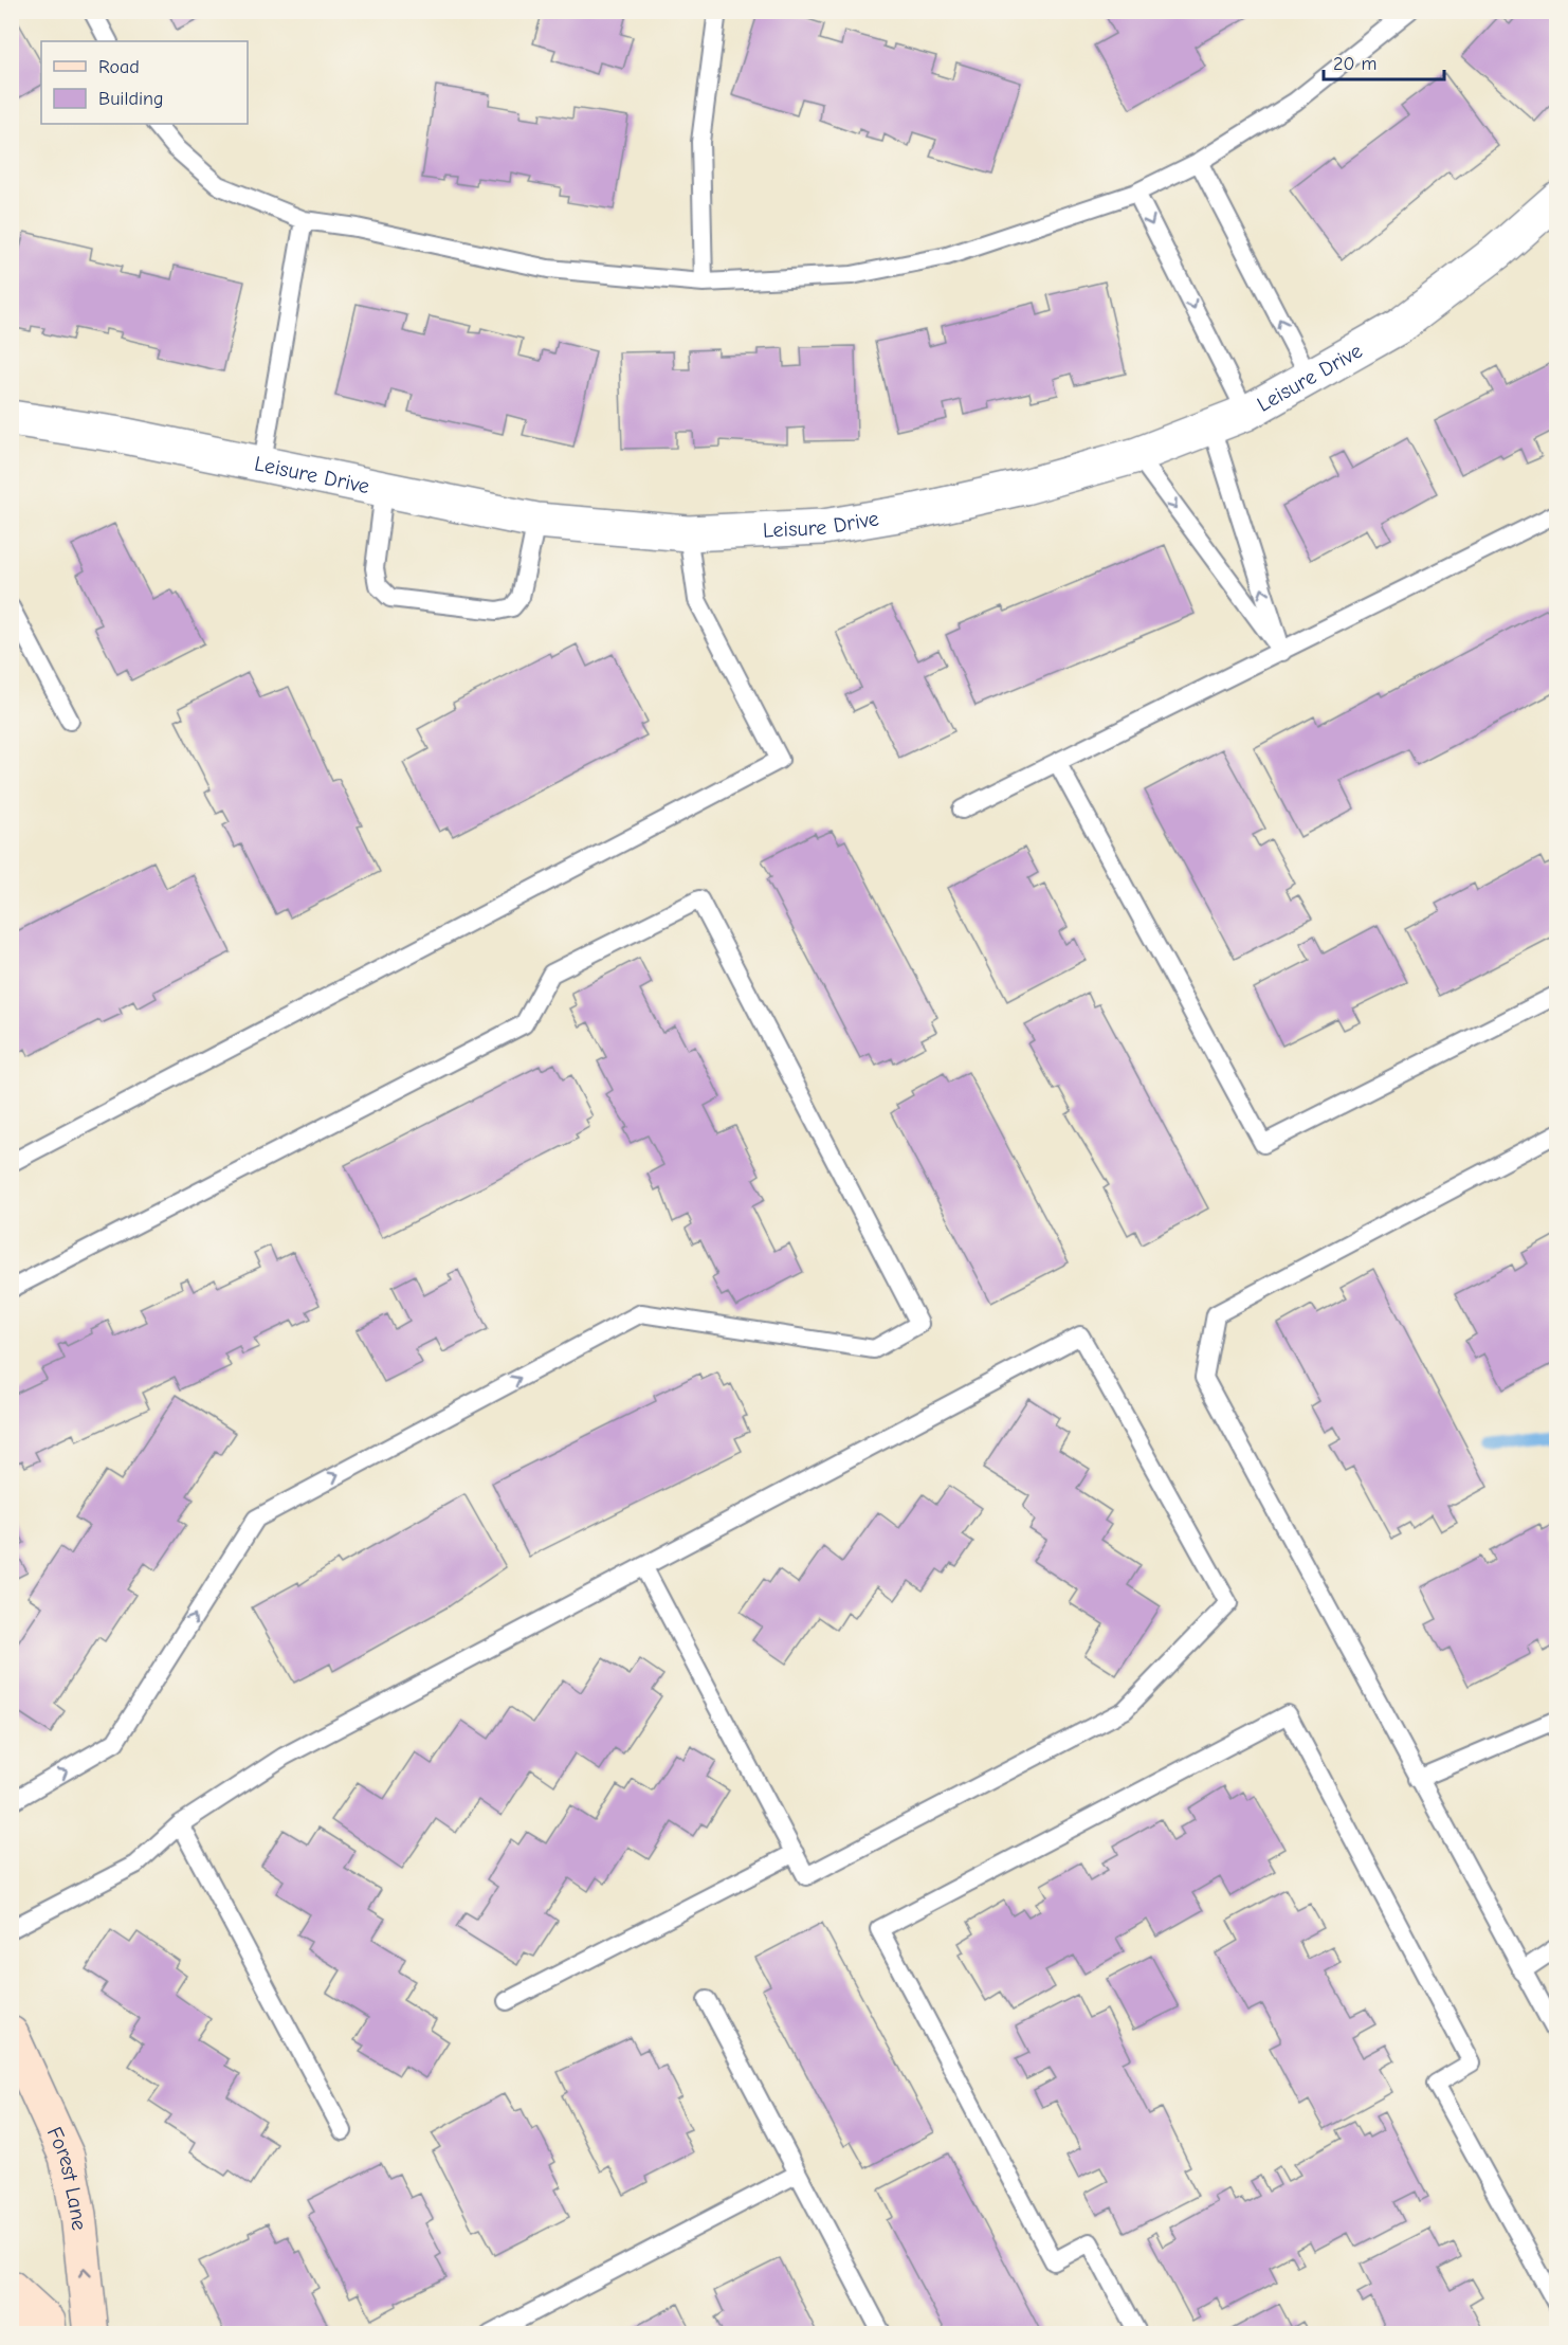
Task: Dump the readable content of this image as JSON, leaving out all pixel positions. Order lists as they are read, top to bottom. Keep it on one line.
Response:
{"streets":{"main road":["Forest Lane"],"street":["Leisure Drive"]},"one_way":["Forest Lane"],"legend":["Road","Building"],"scale_bar":"20 m"}
